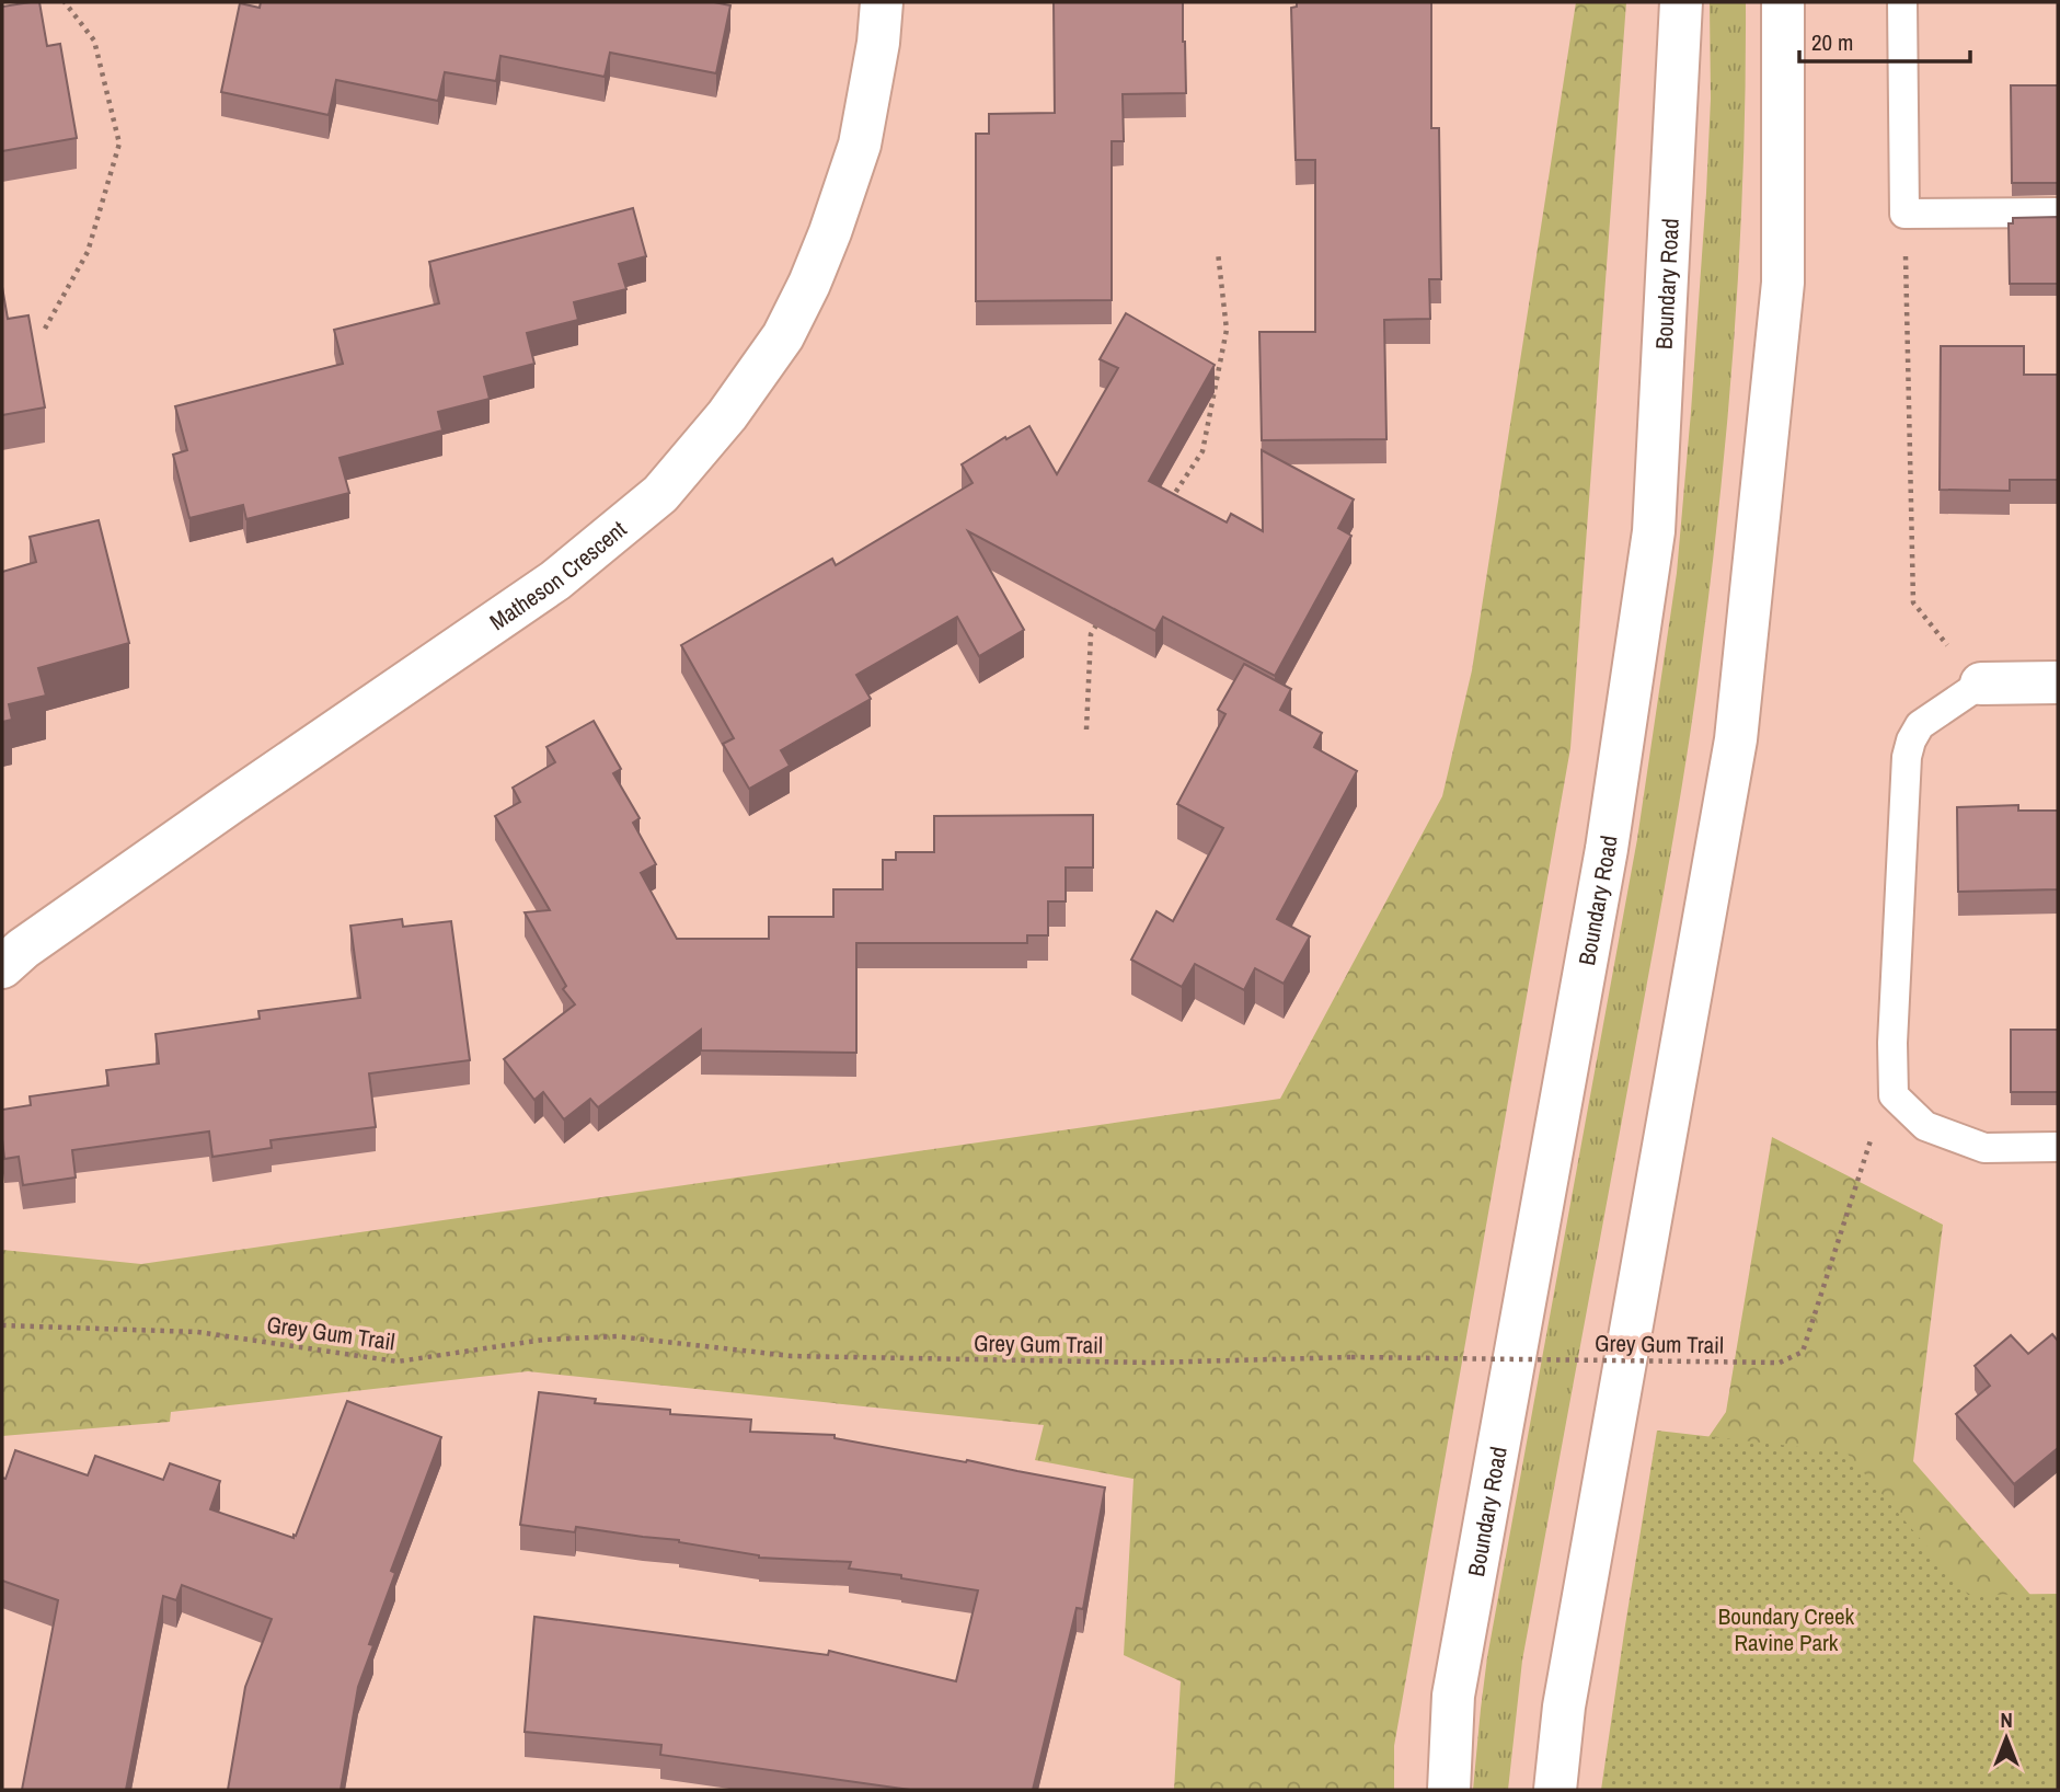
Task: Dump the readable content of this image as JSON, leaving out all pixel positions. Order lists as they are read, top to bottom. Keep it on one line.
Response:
{"streets":{"main road":["Boundary Road","Matheson Crescent"],"path":["Grey Gum Trail"]},"parks":["Boundary Creek Ravine Park"],"scale_bar":"20 m","north":"top"}
